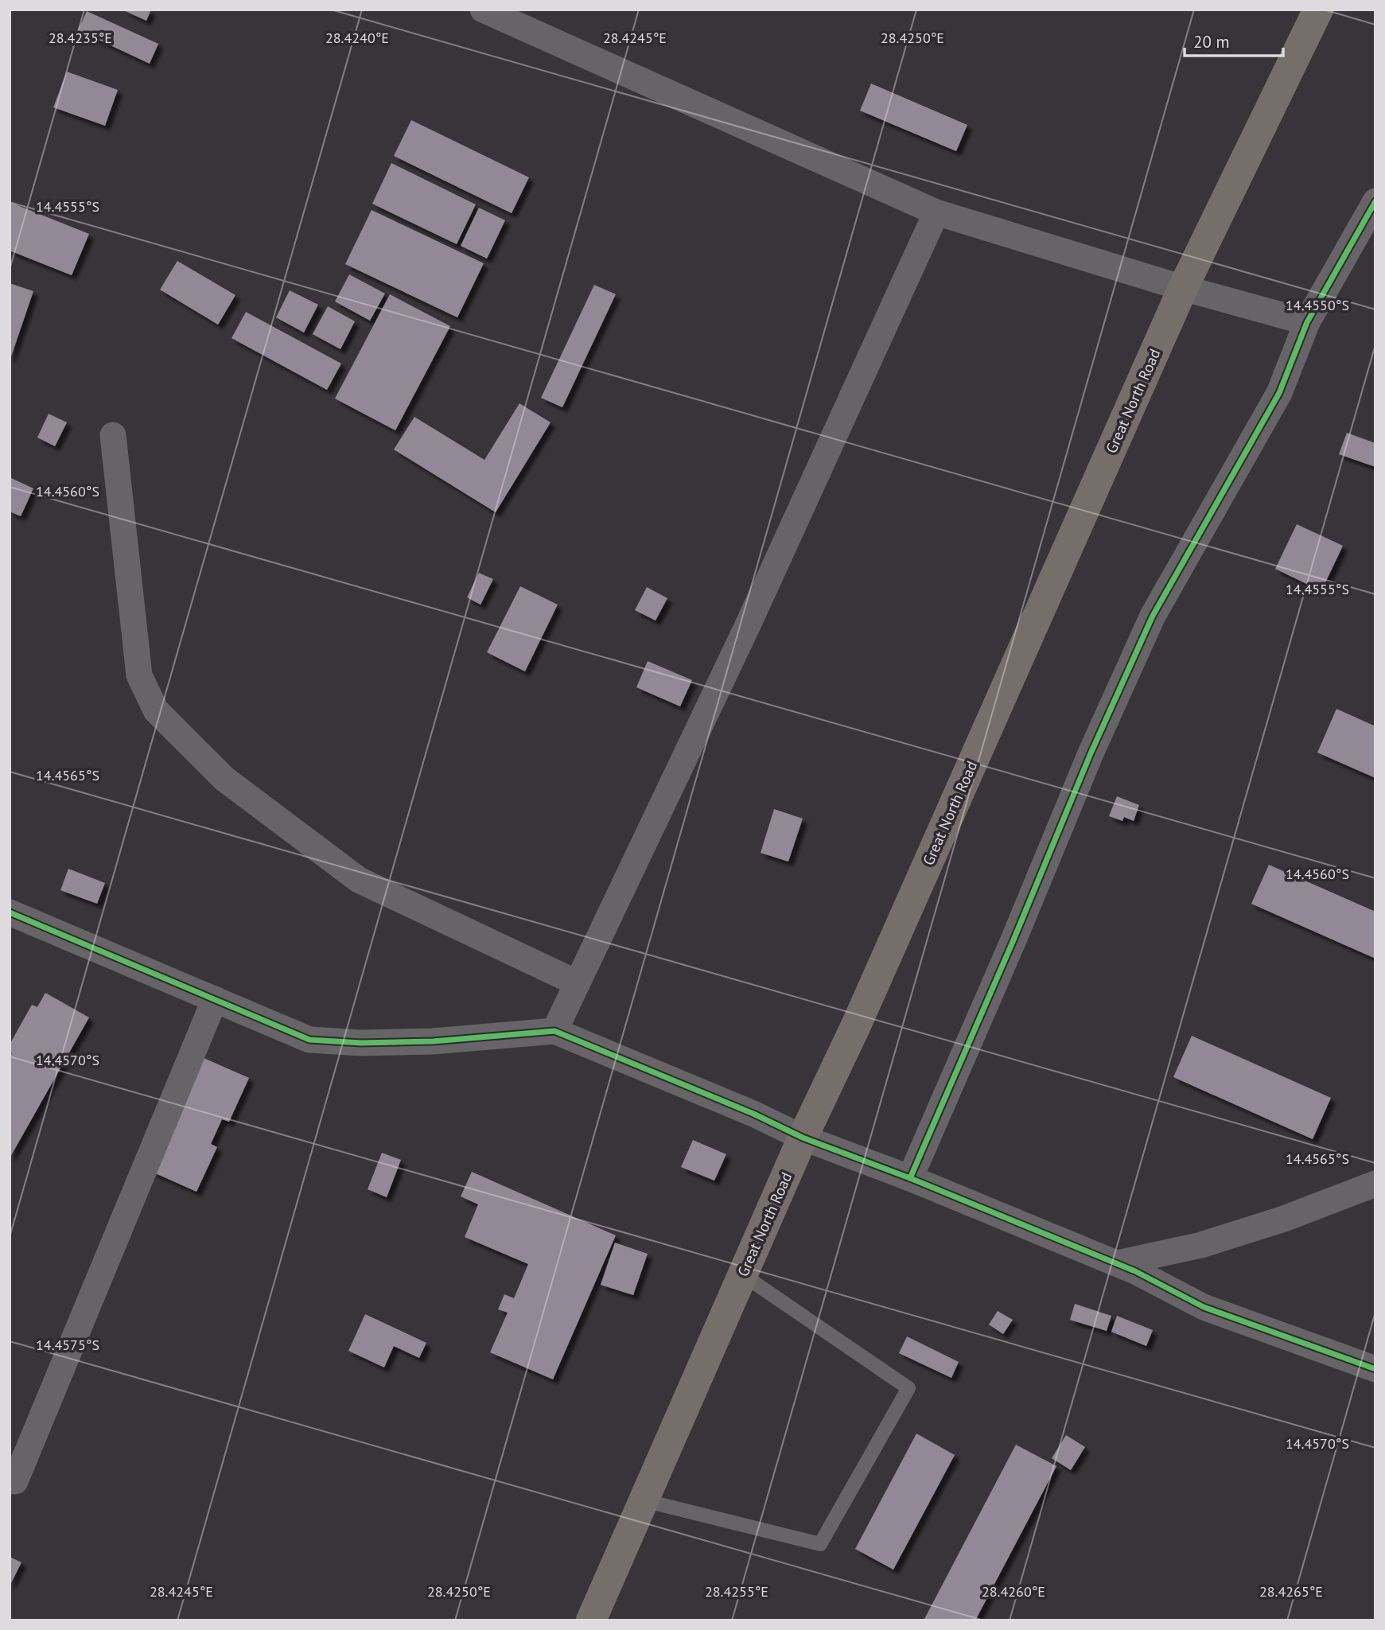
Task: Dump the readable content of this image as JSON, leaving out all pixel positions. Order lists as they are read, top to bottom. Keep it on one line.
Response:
{"streets":{"highway":["Great North Road"]},"scale_bar":"20 m","coordinates":["28.4235°E","28.4240°E","28.4245°E","28.4250°E","14.4555°S","14.4550°S","14.4560°S","14.4565°S","14.4570°S","14.4575°S","28.4255°E","28.4260°E","28.4265°E"]}
